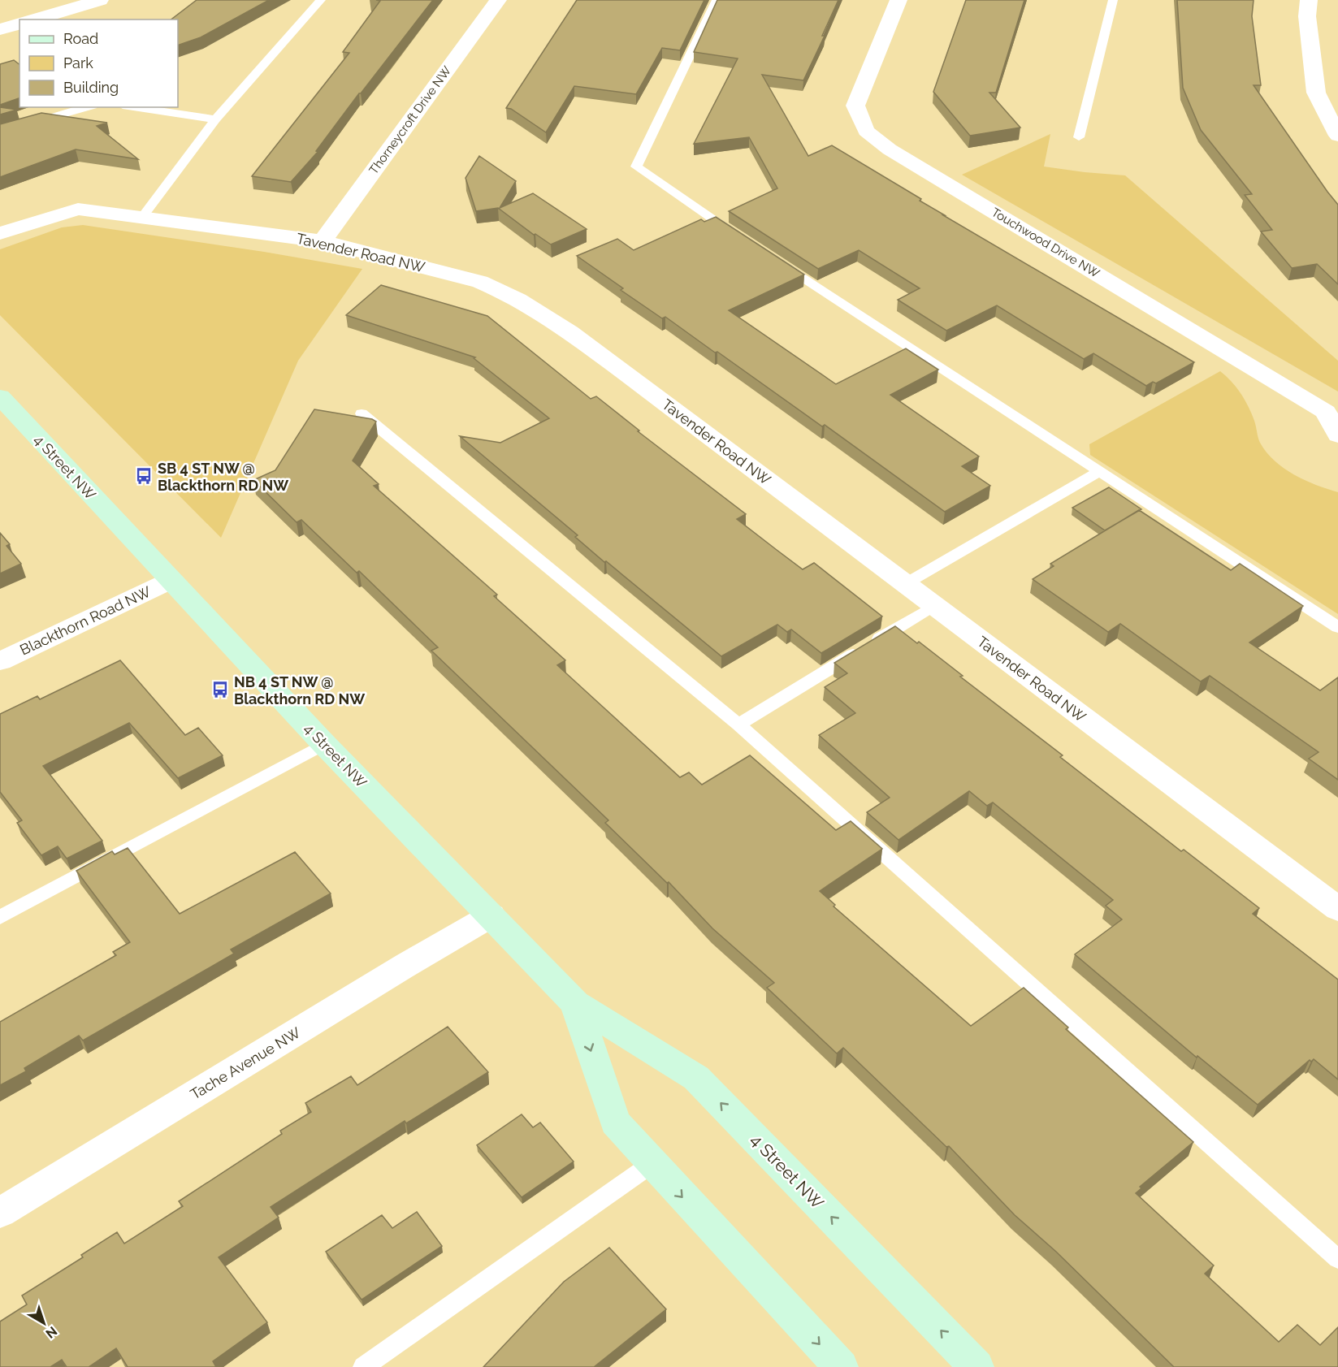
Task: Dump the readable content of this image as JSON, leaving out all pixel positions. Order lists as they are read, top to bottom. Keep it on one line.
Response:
{"streets":{"main road":["4 Street NW"],"street":["Thorneycroft Drive NW","Touchwood Drive NW","Tavender Road NW","Blackthorn Road NW","Tache Avenue NW"]},"crossings":[["Thorneycroft Drive NW","Tavender Road NW"],["4 Street NW","Blackthorn Road NW"],["4 Street NW","Tache Avenue NW"]],"places":{"bus stop":["SB 4 ST NW @ Blackthorn RD NW","NB 4 ST NW @ Blackthorn RD NW"]},"legend":["Road","Park","Building"],"north":"bottom right"}
